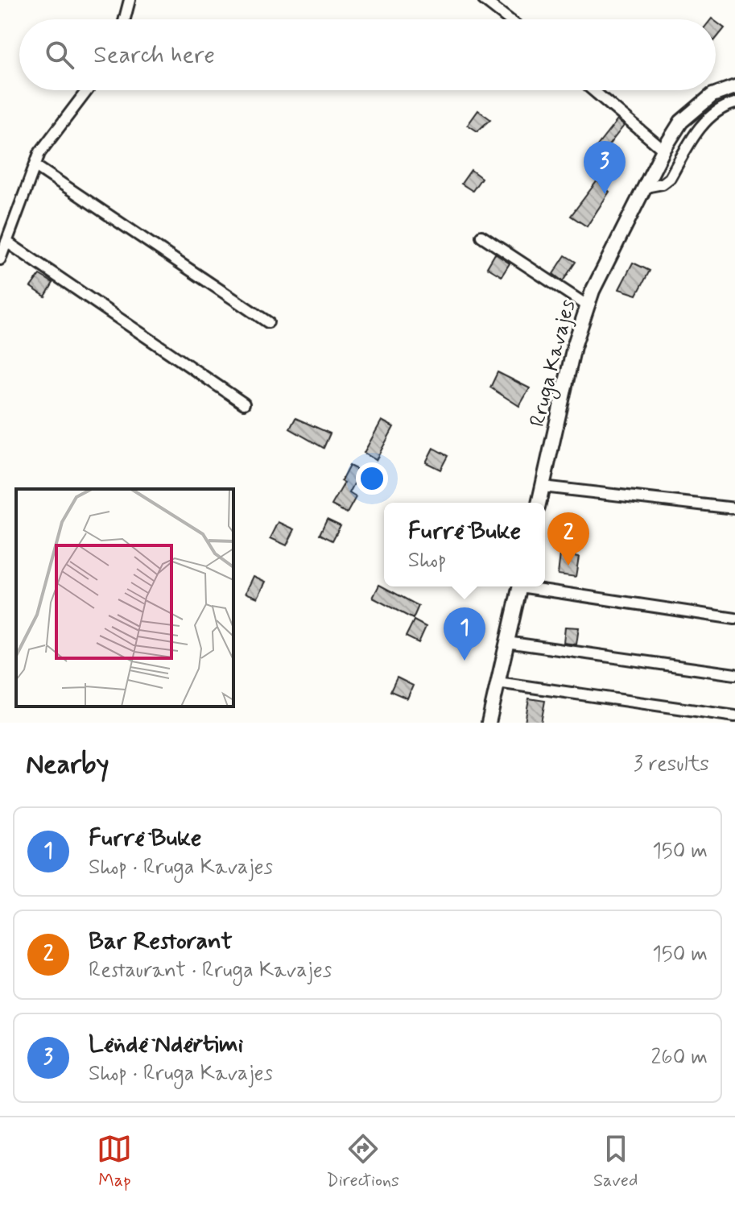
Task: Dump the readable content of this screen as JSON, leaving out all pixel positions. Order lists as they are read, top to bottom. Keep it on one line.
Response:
{"streets":{"main road":["Rruga Kavajes"]},"page":{"search":"Search here","pins":["3","2","1"],"popup":["Furrë Buke","Shop"],"heading":["Nearby","3 results"],"list":[{"mark":"1","name":"Furrë Buke","note":"Shop · Rruga Kavajes","value":"150 m"},{"mark":"2","name":"Bar Restorant","note":"Restaurant · Rruga Kavajes","value":"150 m"},{"mark":"3","name":"Lëndë Ndërtimi","note":"Shop · Rruga Kavajes","value":"260 m"}],"nav":["Map","Directions","Saved"]}}
